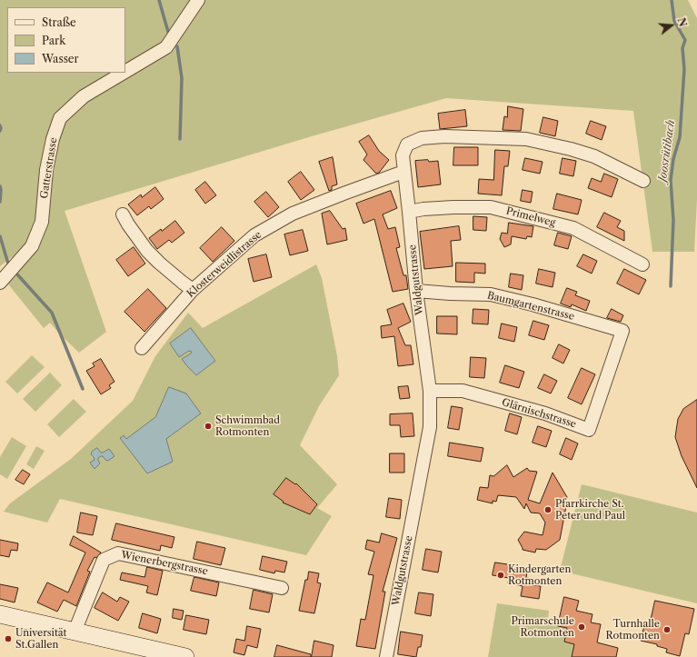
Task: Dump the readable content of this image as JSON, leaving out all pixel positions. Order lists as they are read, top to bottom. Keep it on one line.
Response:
{"streets":{"street":["Gatterstrasse","Primelweg","Klosterweidlistrasse","Waldgutstrasse","Baumgartenstrasse","Glärnischstrasse","Wienerbergstrasse"]},"crossings":[["Primelweg","Waldgutstrasse"],["Klosterweidlistrasse","Waldgutstrasse"],["Waldgutstrasse","Baumgartenstrasse"],["Waldgutstrasse","Glärnischstrasse"],["Baumgartenstrasse","Glärnischstrasse"]],"water":["Joosrütibach"],"places":["Schwimmbad Rotmonten","Pfarrkirche St. Peter und Paul","Kindergarten Rotmonten","Primarschule Rotmonten","Turnhalle Rotmonten","Universität St.Gallen"],"legend":["Straße","Park","Wasser"],"north":"right"}
